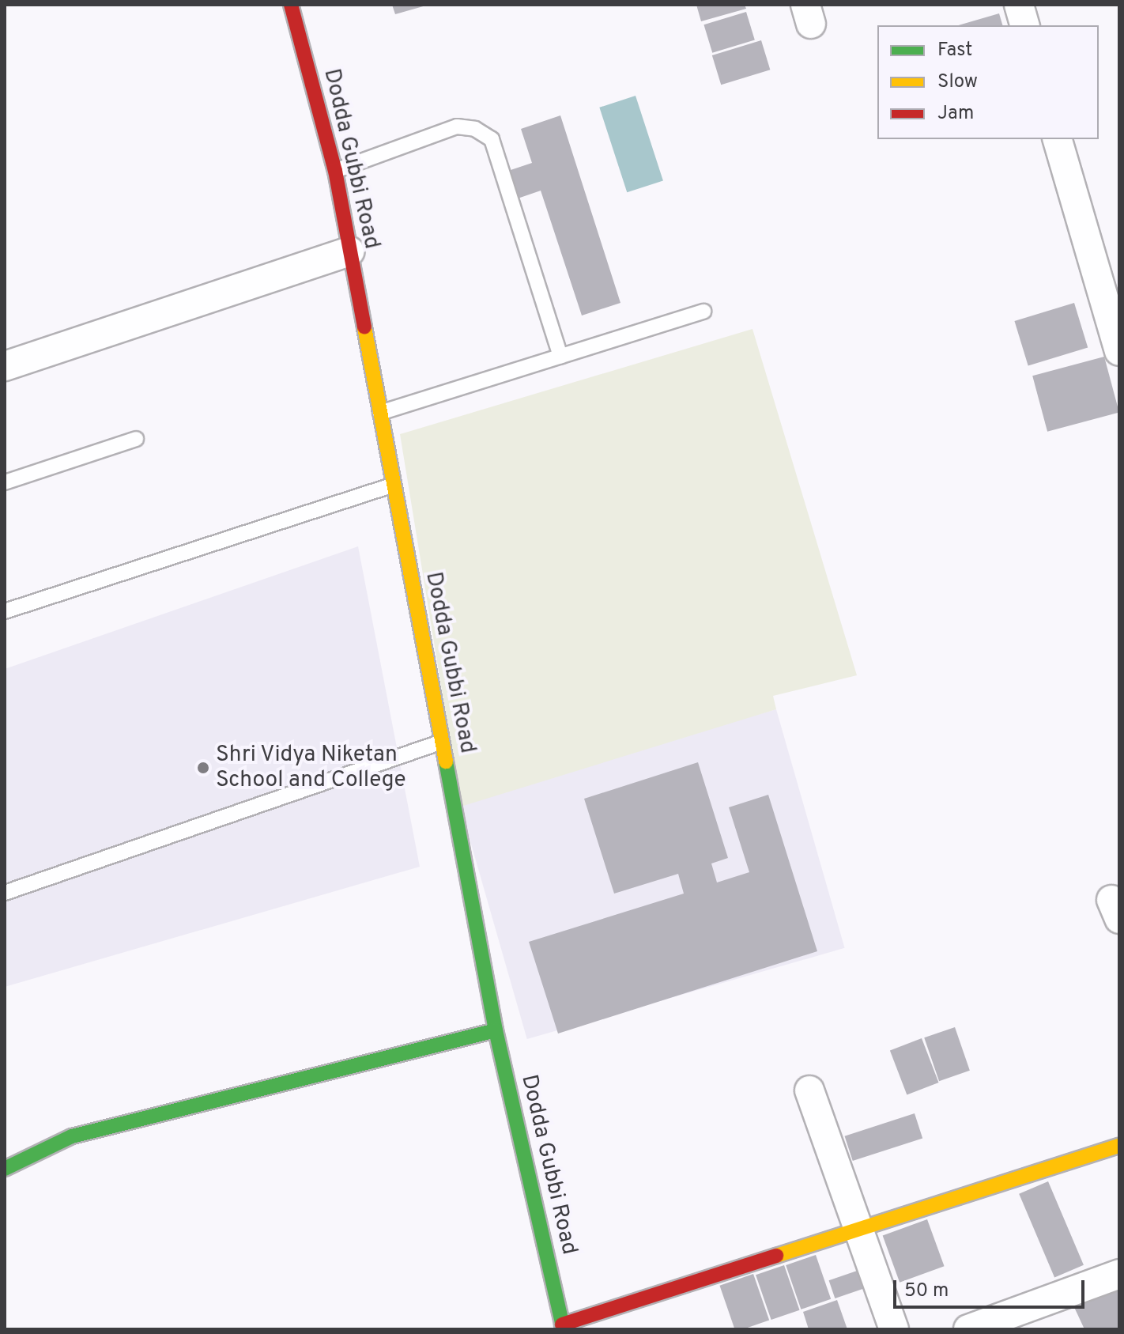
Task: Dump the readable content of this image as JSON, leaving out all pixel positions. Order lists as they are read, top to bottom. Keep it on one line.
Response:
{"streets":{"main road":["Dodda Gubbi Road"]},"places":["Shri Vidya Niketan School and College"],"legend":["Fast","Slow","Jam"],"scale_bar":"50 m"}
